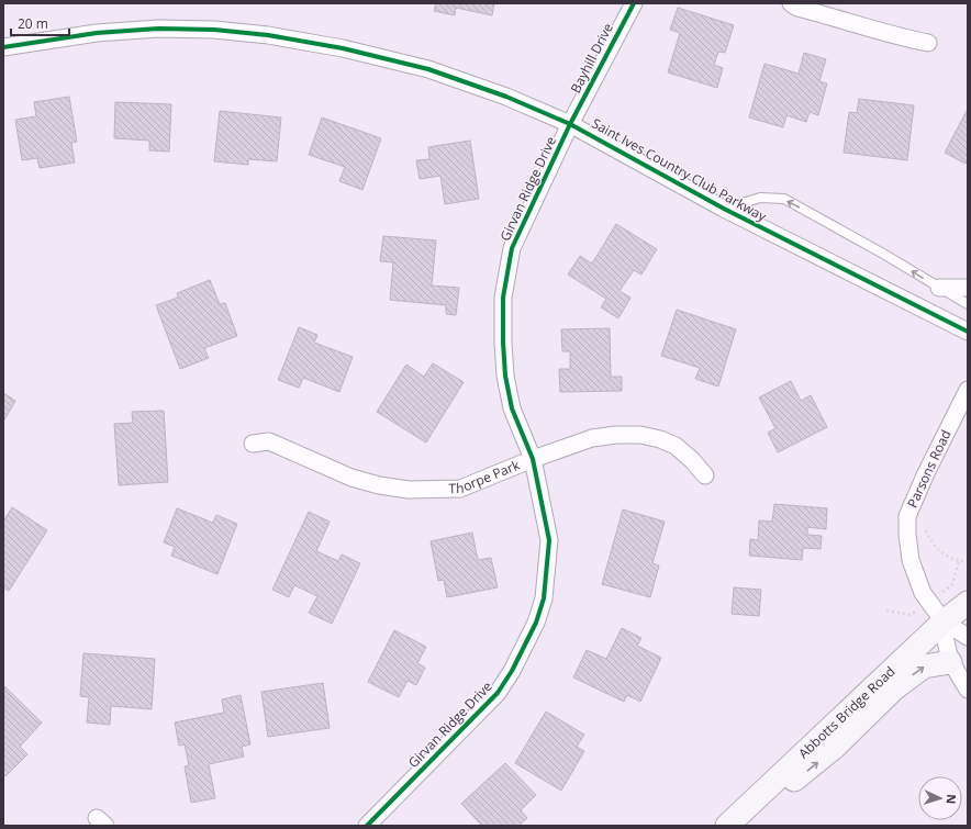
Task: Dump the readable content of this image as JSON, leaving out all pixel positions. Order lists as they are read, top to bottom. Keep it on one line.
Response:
{"streets":{"main road":["Abbotts Bridge Road"],"street":["Bayhill Drive","Saint Ives Country Club Parkway","Girvan Ridge Drive","Parsons Road","Thorpe Park"]},"crossings":[["Bayhill Drive","Saint Ives Country Club Parkway"],["Bayhill Drive","Girvan Ridge Drive"],["Saint Ives Country Club Parkway","Girvan Ridge Drive"],["Girvan Ridge Drive","Thorpe Park"],["Parsons Road","Abbotts Bridge Road"]],"scale_bar":"20 m","north":"right"}
